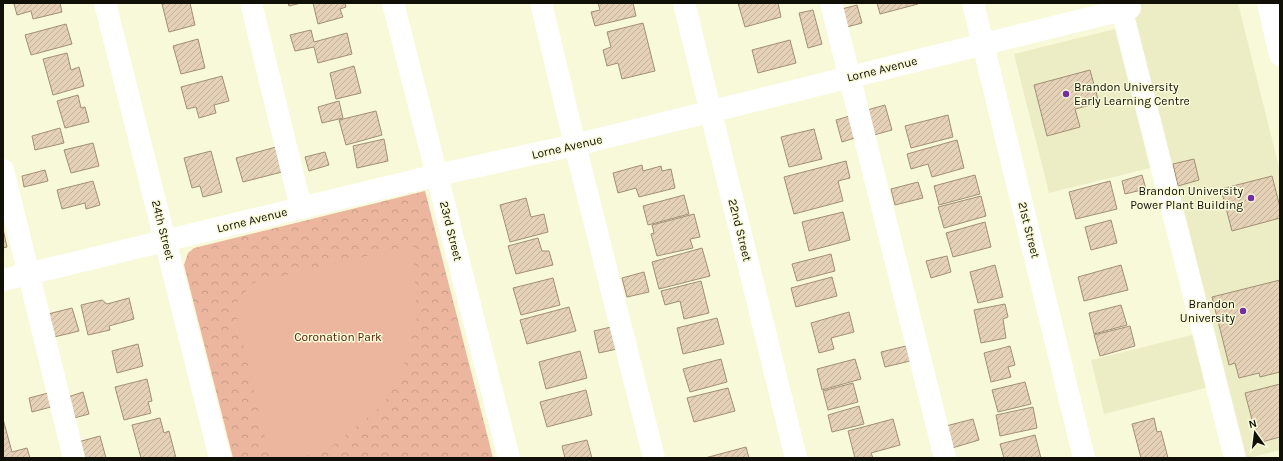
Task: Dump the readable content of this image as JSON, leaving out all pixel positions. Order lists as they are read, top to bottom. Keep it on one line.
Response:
{"streets":{"street":["Lorne Avenue","24th Street","22nd Street","21st Street","23rd Street"]},"crossings":[["Lorne Avenue","24th Street"],["Lorne Avenue","22nd Street"],["Lorne Avenue","21st Street"],["Lorne Avenue","23rd Street"]],"parks":["Coronation Park"],"places":["Brandon University Early Learning Centre","Brandon University Power Plant Building","Brandon University"],"north":"top"}
